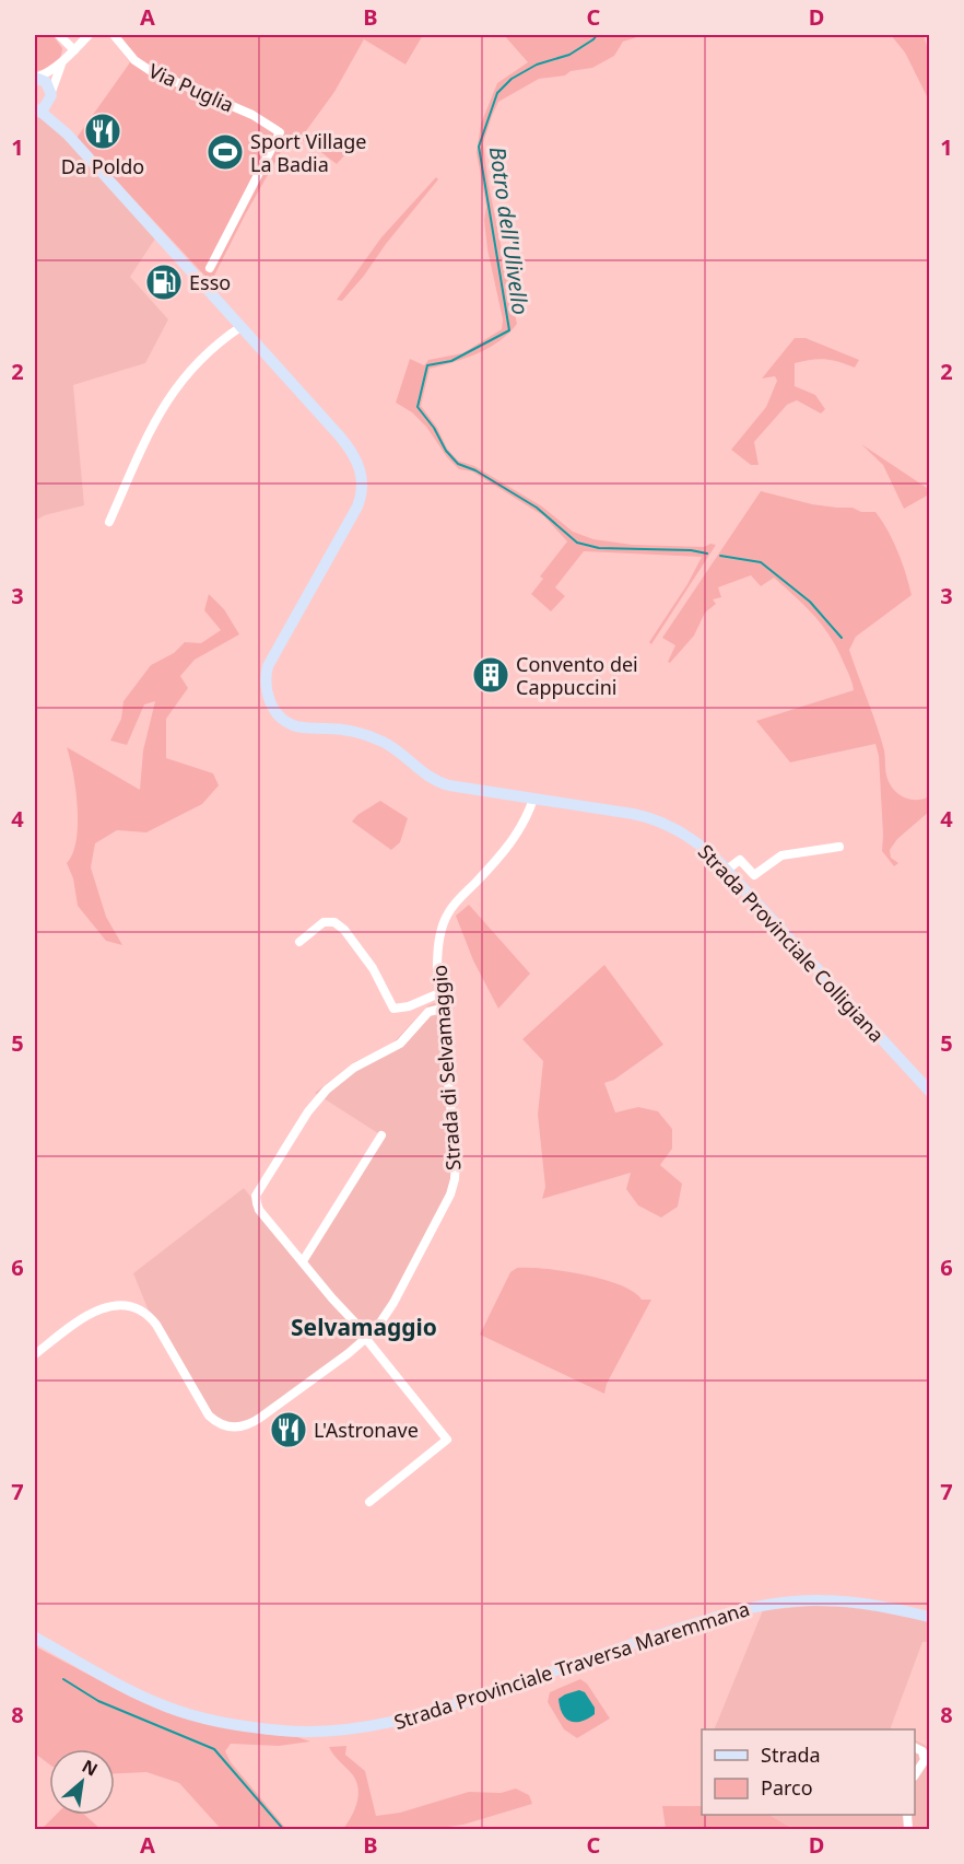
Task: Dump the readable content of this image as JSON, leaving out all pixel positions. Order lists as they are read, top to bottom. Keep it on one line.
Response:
{"streets":{"main road":["Strada Provinciale Colligiana","Strada Provinciale Traversa Maremmana"],"street":["Via Puglia","Strada di Selvamaggio"]},"crossings":[["Strada Provinciale Colligiana","Strada di Selvamaggio"]],"districts":["Selvamaggio"],"water":["Botro dell'Ulivello"],"places":{"restaurant":["Da Poldo","L'Astronave"],"sports":["Sport Village La Badia"],"fuel station":["Esso"],"building":["Convento dei Cappuccini"]},"legend":["Strada","Parco"],"north":"top right","grid":{"columns":["A","B","C","D"],"rows":["1","2","3","4","5","6","7","8"]}}
